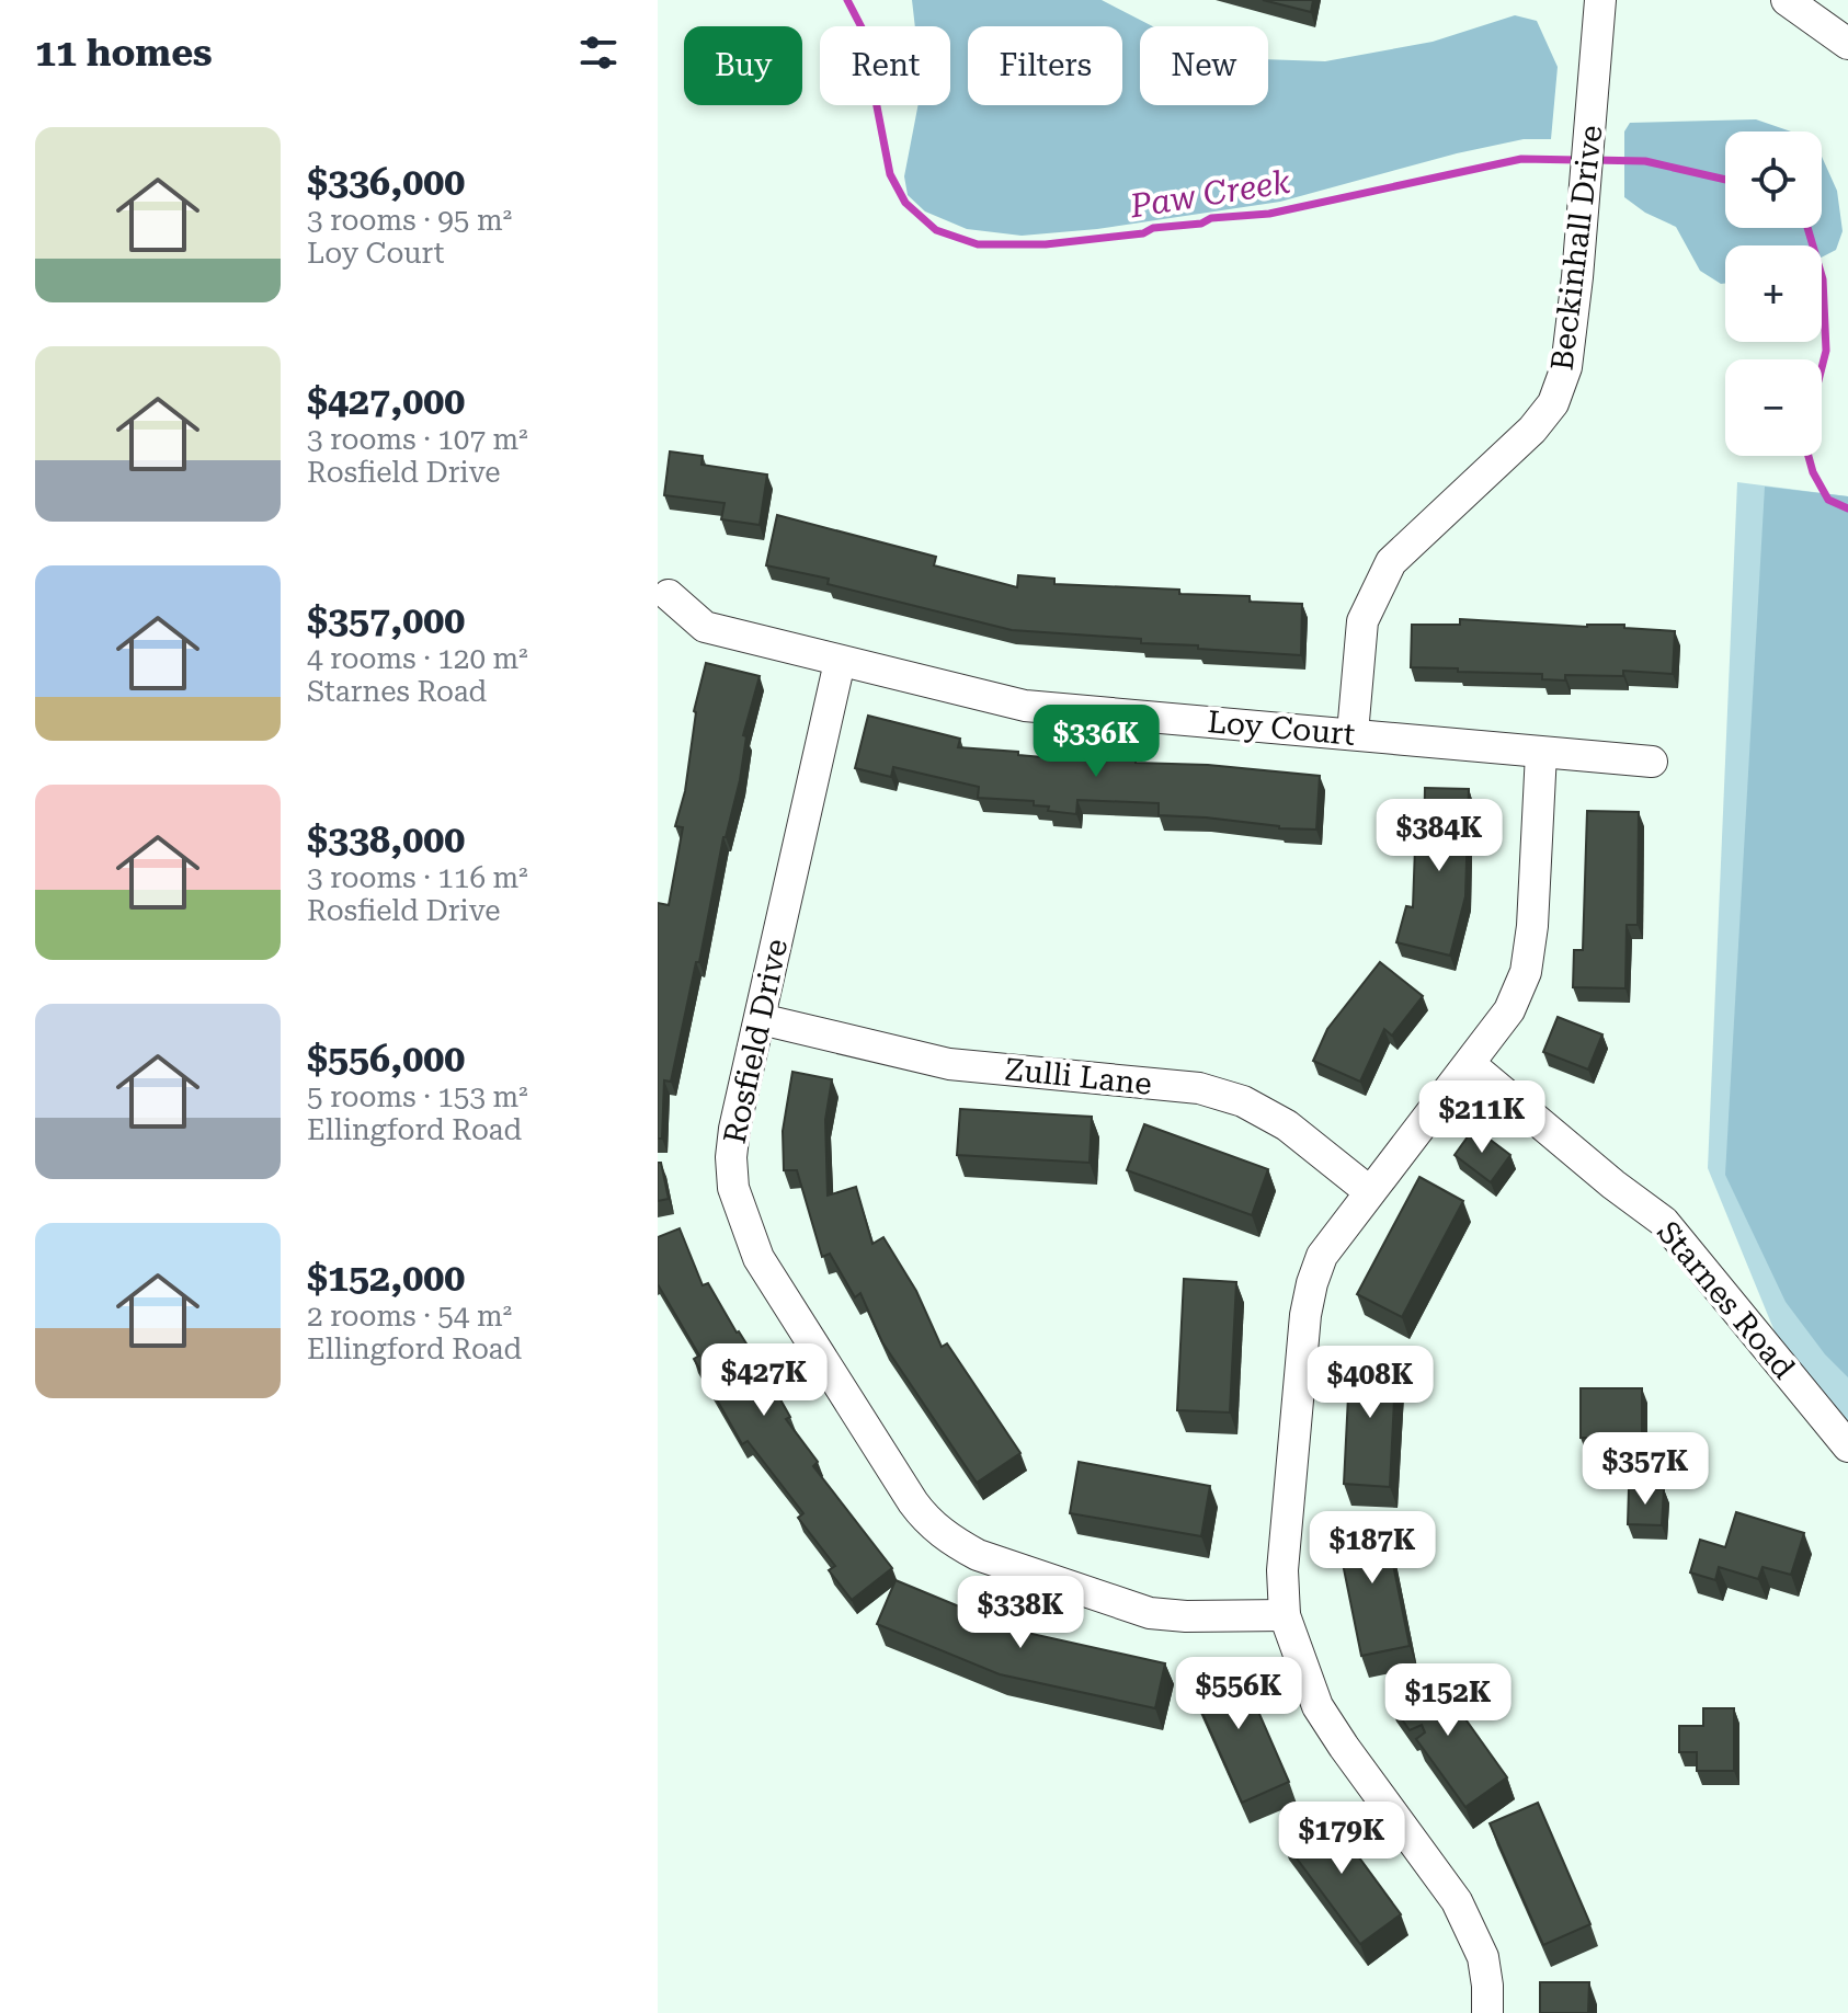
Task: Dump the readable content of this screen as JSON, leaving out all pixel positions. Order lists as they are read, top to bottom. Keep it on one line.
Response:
{"streets":{"street":["Beckinhall Drive","Loy Court","Rosfield Drive","Zulli Lane","Starnes Road"]},"crossings":[["Beckinhall Drive","Loy Court"],["Loy Court","Rosfield Drive"],["Rosfield Drive","Zulli Lane"]],"water":["Paw Creek"],"page":{"heading":"11 homes","chip":["Buy","Rent","Filters","New"],"list":[{"name":"$336,000","note":"3 rooms · 95 m² · Loy Court"},{"name":"$427,000","note":"3 rooms · 107 m² · Rosfield Drive"},{"name":"$357,000","note":"4 rooms · 120 m² · Starnes Road"},{"name":"$338,000","note":"3 rooms · 116 m² · Rosfield Drive"},{"name":"$556,000","note":"5 rooms · 153 m² · Ellingford Road"},{"name":"$152,000","note":"2 rooms · 54 m² · Ellingford Road"}],"map_buttons":["+","−"],"price":["$336K","$384K","$211K","$427K","$408K","$357K","$187K","$338K","$556K","$152K","$179K"]}}
